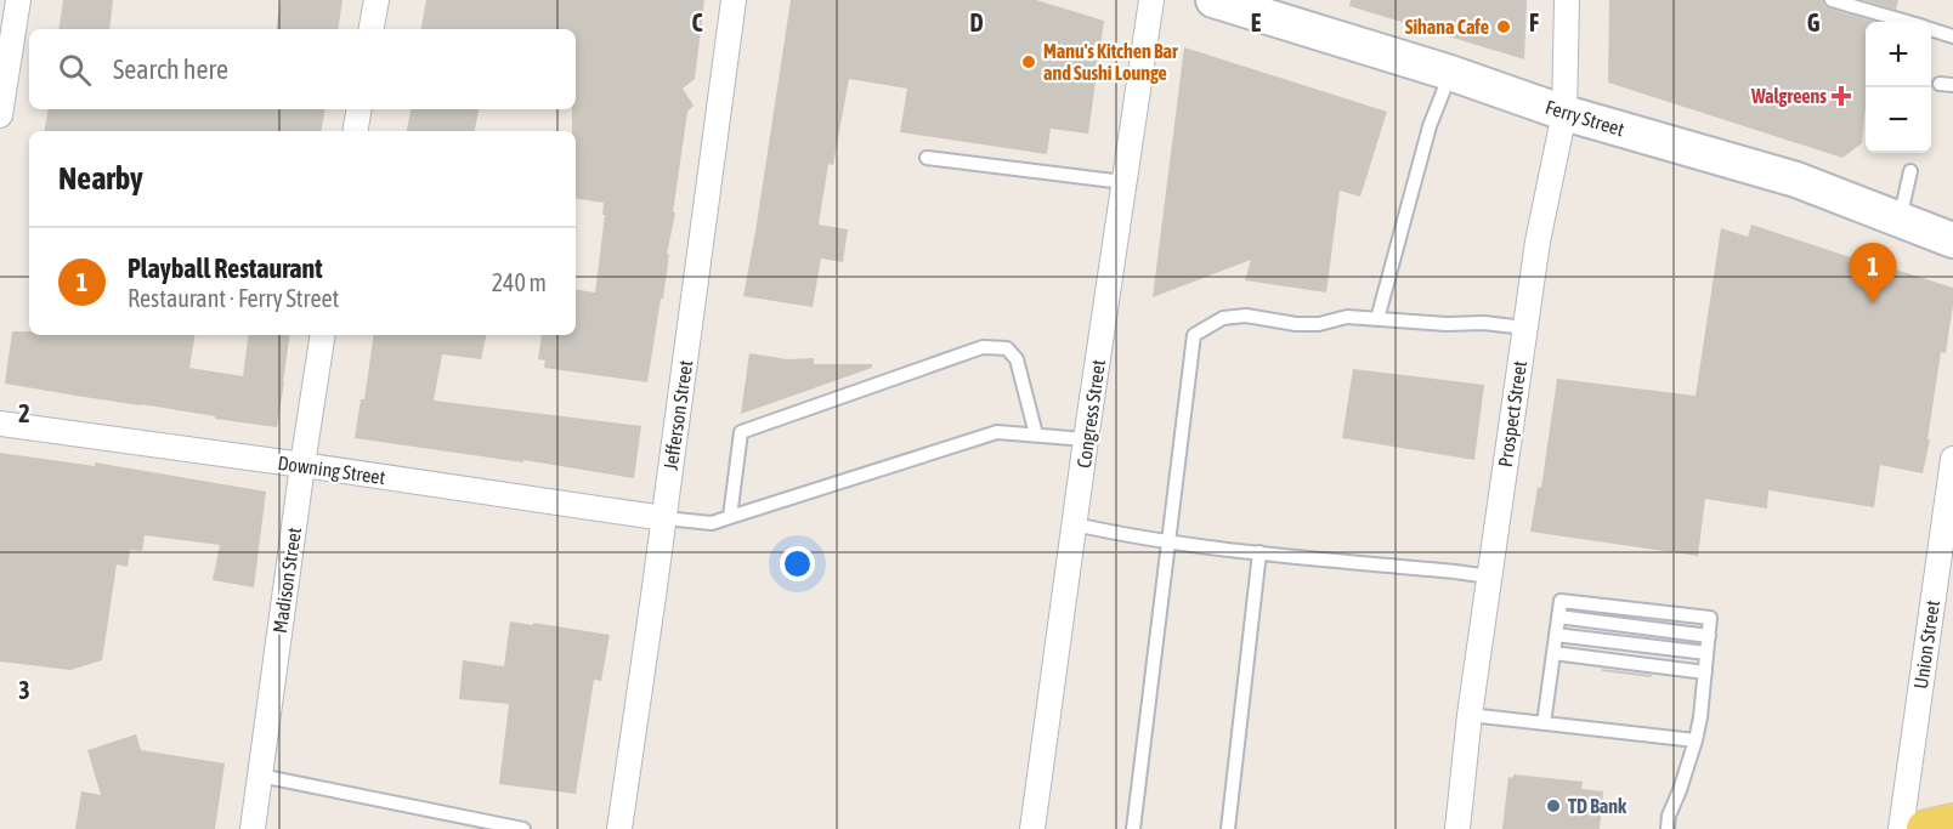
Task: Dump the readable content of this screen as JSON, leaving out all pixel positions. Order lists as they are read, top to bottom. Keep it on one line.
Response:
{"streets":{"main road":["Ferry Street"],"street":["Congress Street","Prospect Street","Jefferson Street","Downing Street","Madison Street","Union Street"]},"crossings":[["Ferry Street","Prospect Street"],["Jefferson Street","Downing Street"],["Downing Street","Madison Street"]],"places":{"other":["Sihana Cafe","Manu's Kitchen Bar and Sushi Lounge","TD Bank"],"health":["Walgreens"]},"page":{"map_buttons":["+","−"],"search":"Search here","heading":"Nearby","list":[{"mark":"1","name":"Playball Restaurant","note":"Restaurant · Ferry Street","value":"240 m"}],"pins":"1"},"grid":{"columns":["C","D","E","F","G"],"rows":["2","3"]}}
